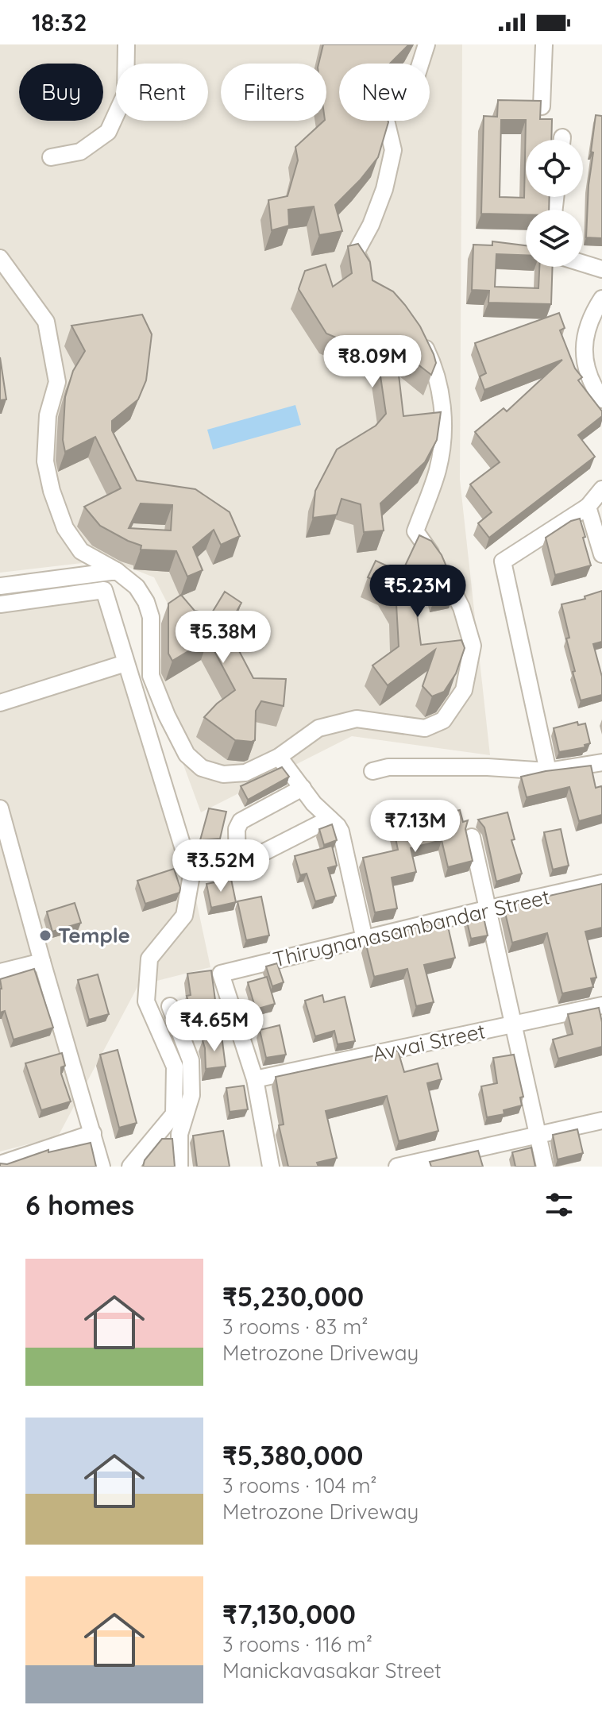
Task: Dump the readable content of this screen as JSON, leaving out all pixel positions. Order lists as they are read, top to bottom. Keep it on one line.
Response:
{"streets":{"street":["Thirugnanasambandar Street","Avvai Street"]},"crossings":[["Thirugnanasambandar Street","Avvai Street"]],"places":["Temple"],"page":{"status":"18:32","chip":["Buy","Rent","Filters","New"],"price":["₹8.09M","₹5.23M","₹5.38M","₹7.13M","₹3.52M","₹4.65M"],"heading":"6 homes","list":[{"name":"₹5,230,000","note":"3 rooms · 83 m² · Metrozone Driveway"},{"name":"₹5,380,000","note":"3 rooms · 104 m² · Metrozone Driveway"},{"name":"₹7,130,000","note":"3 rooms · 116 m² · Manickavasakar Street"}]}}
